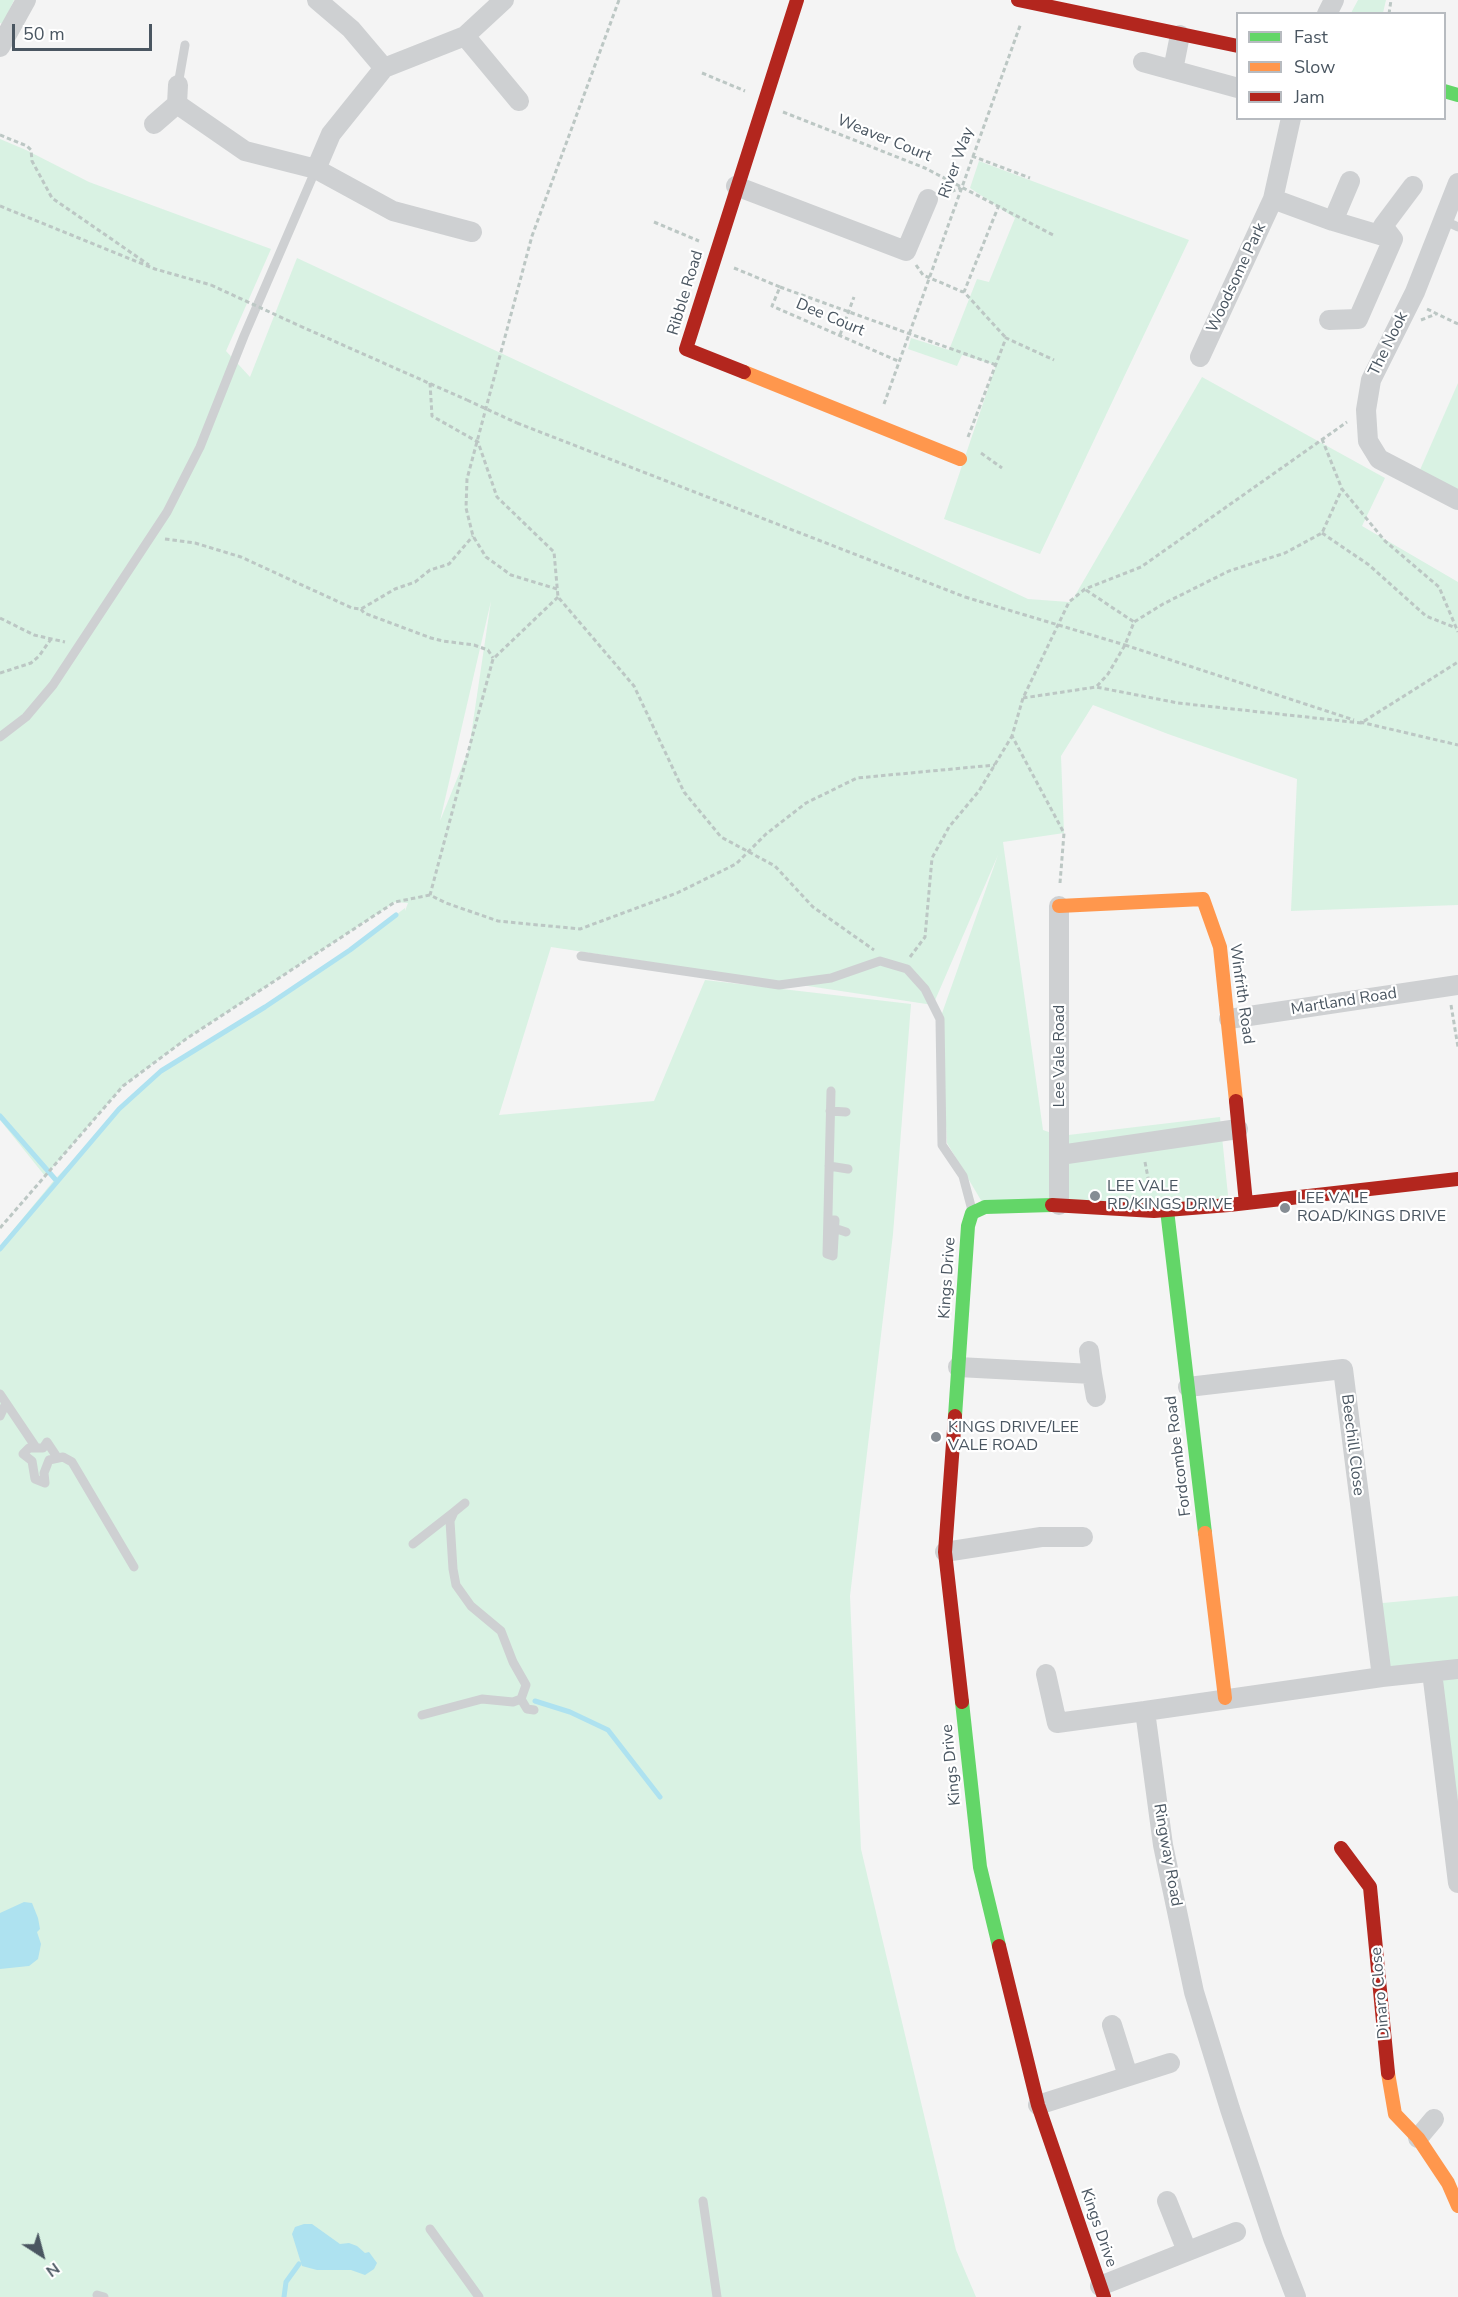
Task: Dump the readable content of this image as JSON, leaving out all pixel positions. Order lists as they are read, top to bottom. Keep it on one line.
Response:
{"streets":{"street":["Woodsome Park","Ribble Road","The Nook","Winfrith Road","Martland Road","Lee Vale Road","Kings Drive","Beechill Close","Fordcombe Road","Ringway Road","Dinaro Close"],"path":["Weaver Court","River Way","Dee Court"]},"crossings":[["Weaver Court","River Way"],["Weaver Court","Ribble Road"],["River Way","Ribble Road"],["River Way","Dee Court"],["Ribble Road","Dee Court"],["Winfrith Road","Martland Road"],["Winfrith Road","Lee Vale Road"],["Beechill Close","Fordcombe Road"]],"places":["LEE VALE RD/KINGS DRIVE","LEE VALE ROAD/KINGS DRIVE","KINGS DRIVE/LEE VALE ROAD"],"legend":["Fast","Slow","Jam"],"scale_bar":"50 m","north":"bottom right"}
